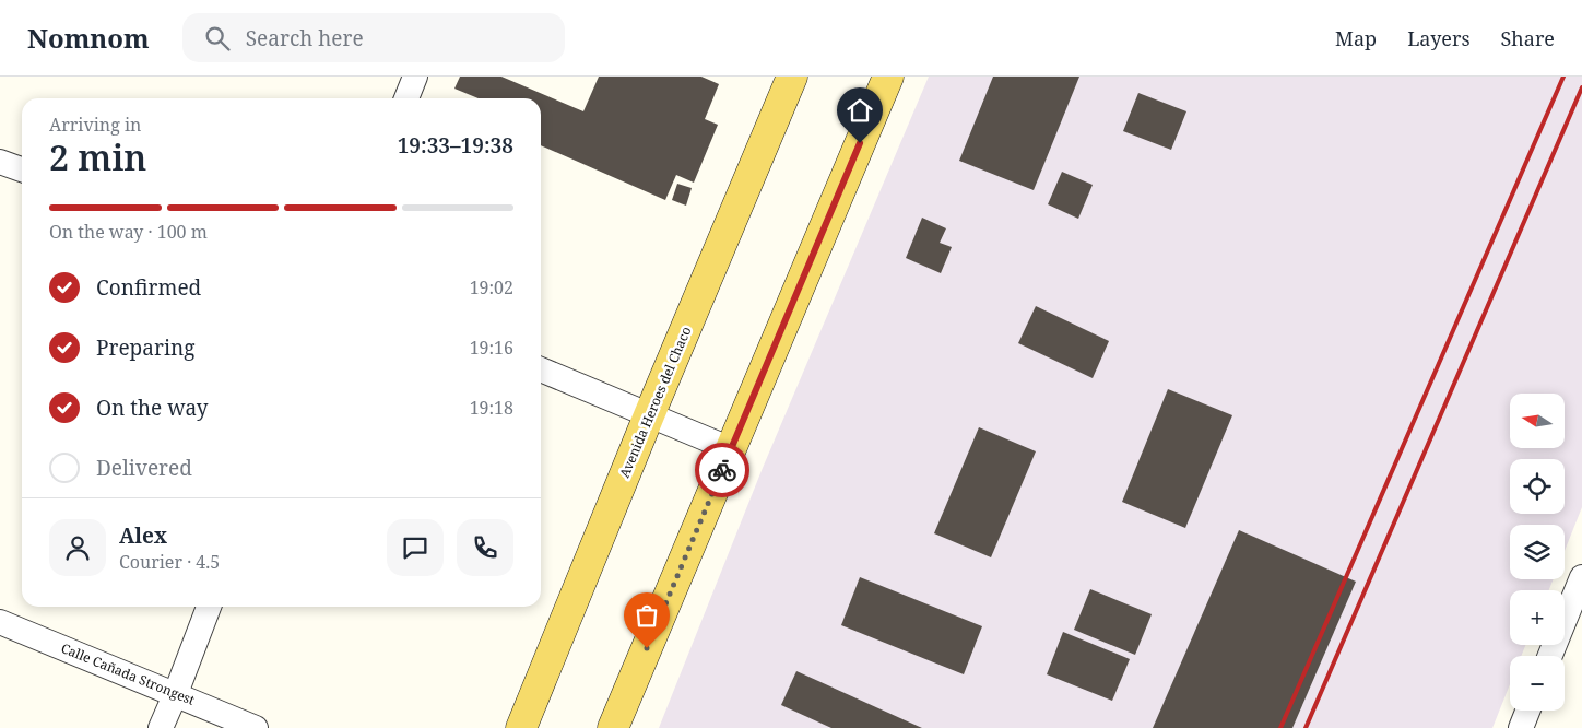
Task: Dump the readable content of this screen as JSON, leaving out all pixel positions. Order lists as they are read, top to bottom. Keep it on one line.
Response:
{"streets":{"main road":["Avenida Heroes del Chaco"],"street":["Calle Cañada Strongest"]},"north":"left","page":{"header":"Nomnom","search":"Search here","nav":["Map","Layers","Share"],"heading":["2 min","Arriving in","19:33–19:38"],"panel":["Alex","Courier · 4.5"],"bar":"On the way · 100 m","list":[["Confirmed","19:02"],["Preparing","19:16"],["On the way","19:18"],"Delivered"],"map_buttons":["+","−"]}}
